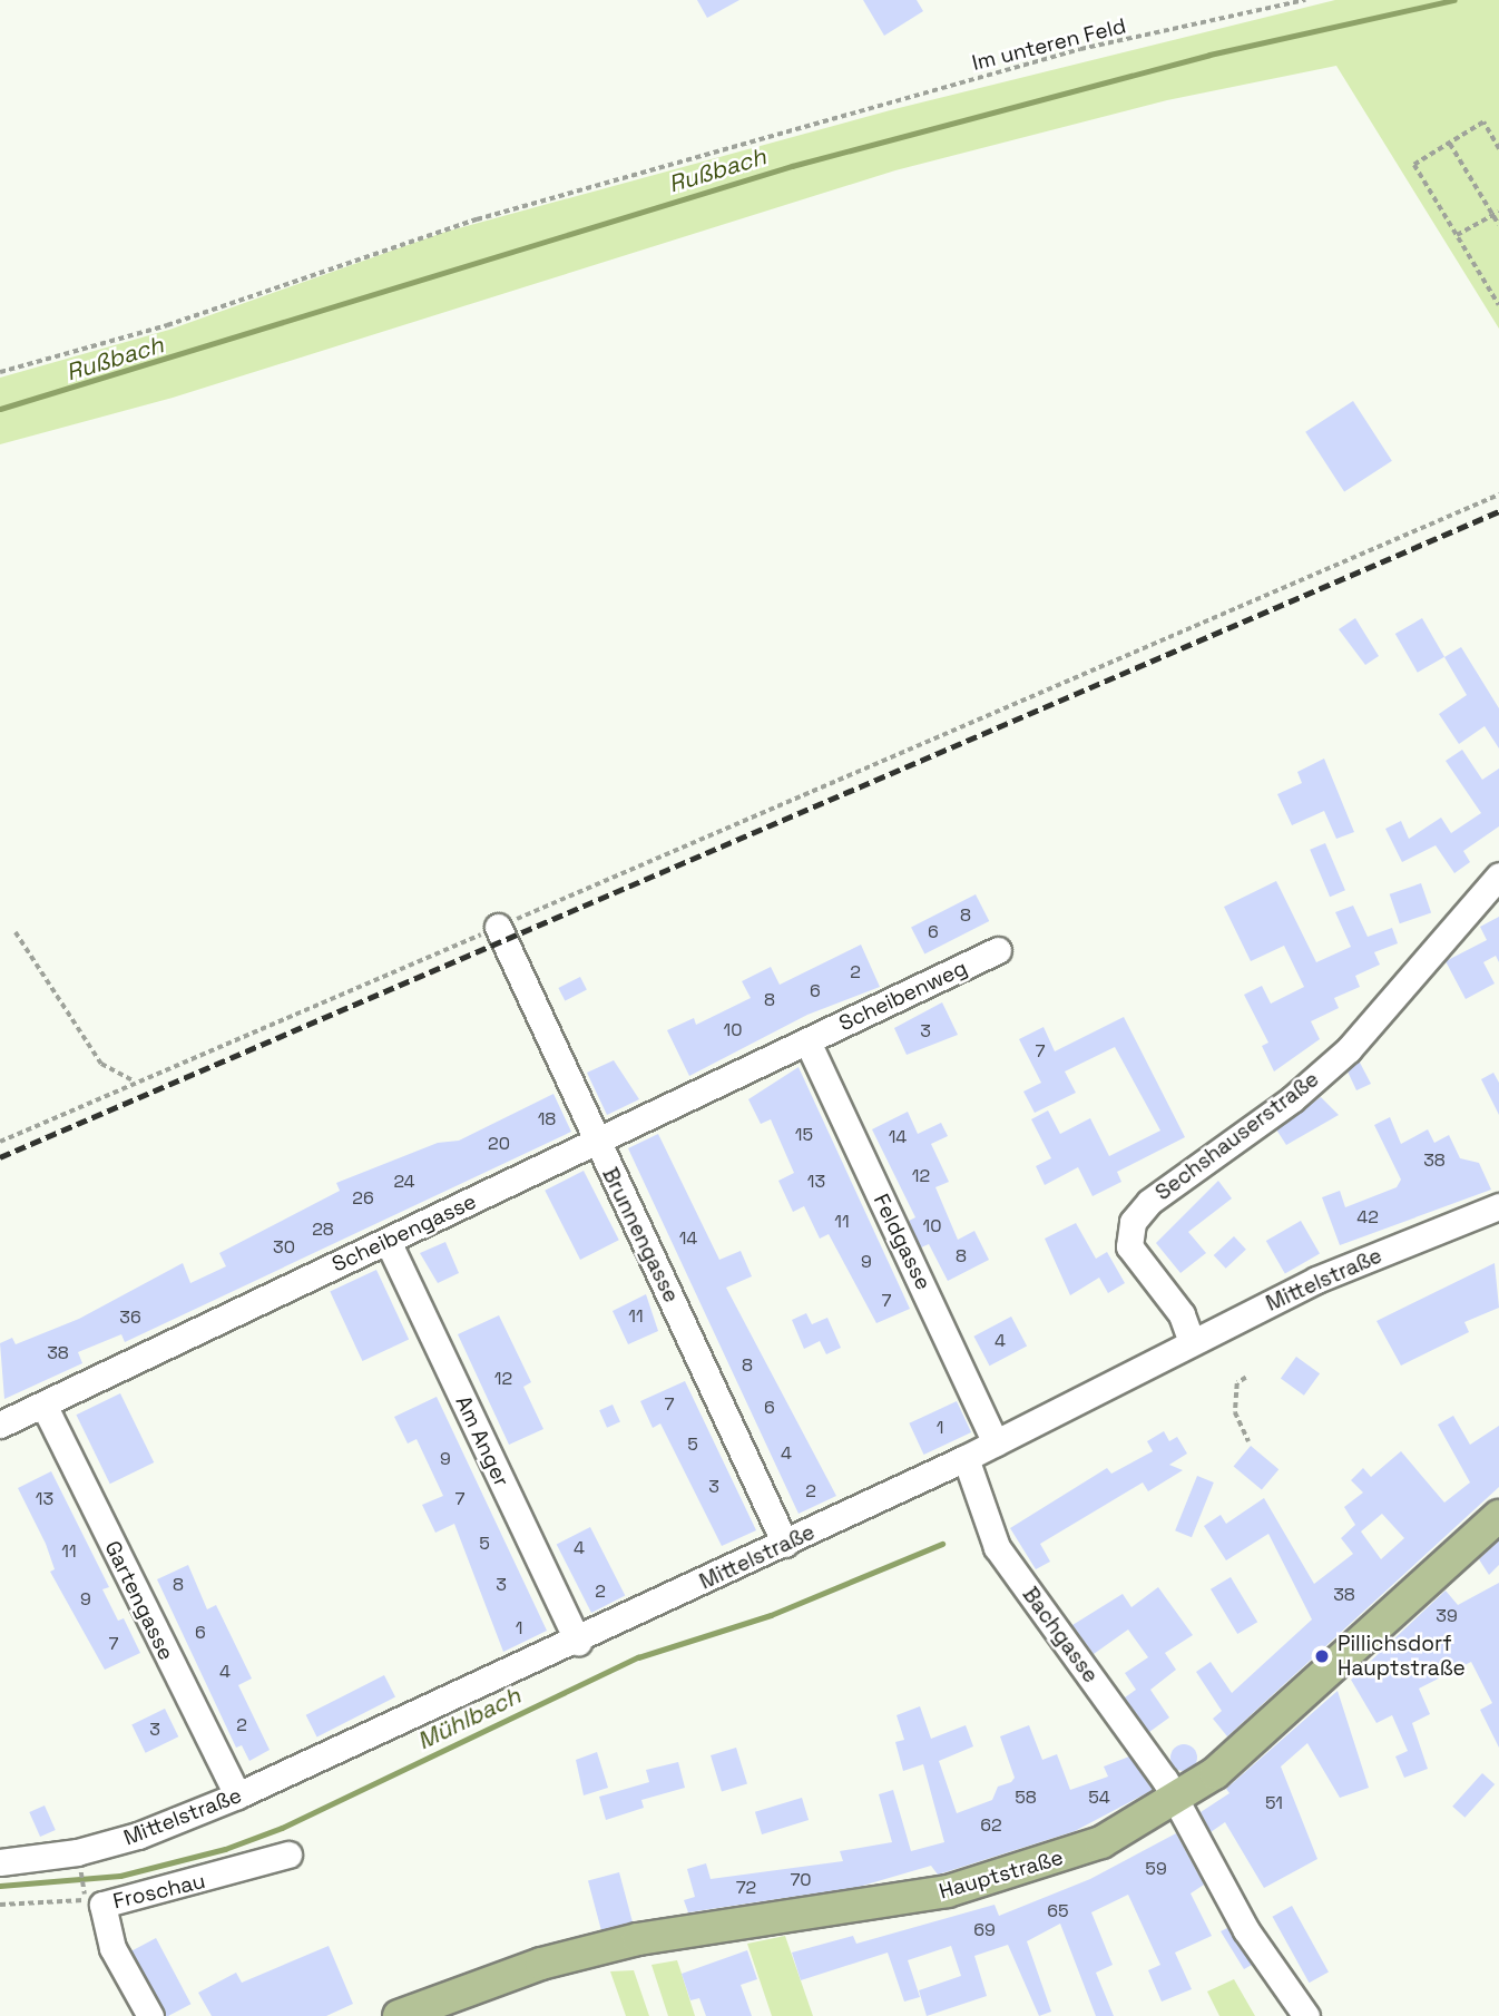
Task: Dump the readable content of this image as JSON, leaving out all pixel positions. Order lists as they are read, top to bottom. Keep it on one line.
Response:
{"streets":{"main road":["Hauptstraße"],"street":["Scheibenweg","Sechshauserstraße","Scheibengasse","Brunnengasse","Feldgasse","Mittelstraße","Am Anger","Gartengasse","Bachgasse","Froschau"],"path":["Im unteren Feld"]},"crossings":[["Scheibenweg","Scheibengasse"],["Scheibenweg","Feldgasse"],["Sechshauserstraße","Mittelstraße"],["Scheibengasse","Brunnengasse"],["Scheibengasse","Feldgasse"],["Scheibengasse","Am Anger"],["Scheibengasse","Gartengasse"],["Brunnengasse","Mittelstraße"],["Feldgasse","Mittelstraße"],["Mittelstraße","Am Anger"],["Mittelstraße","Gartengasse"],["Mittelstraße","Bachgasse"],["Bachgasse","Hauptstraße"]],"water":["Rußbach","Mühlbach"],"places":["Pillichsdorf Hauptstraße"],"house_numbers":["8","6","2","6","8","10","3","7","18","15","14","20","38","12","24","13","26","42","11","10","28","14","30","8","9","7","11","36","4","38","8","12","7","6","1","5","4","9","3","2","13","7","5","4","11","8","3","2","38","9","39","1","6","7","4","2","3","58","54","51","62","59","70","72","65","69"]}
